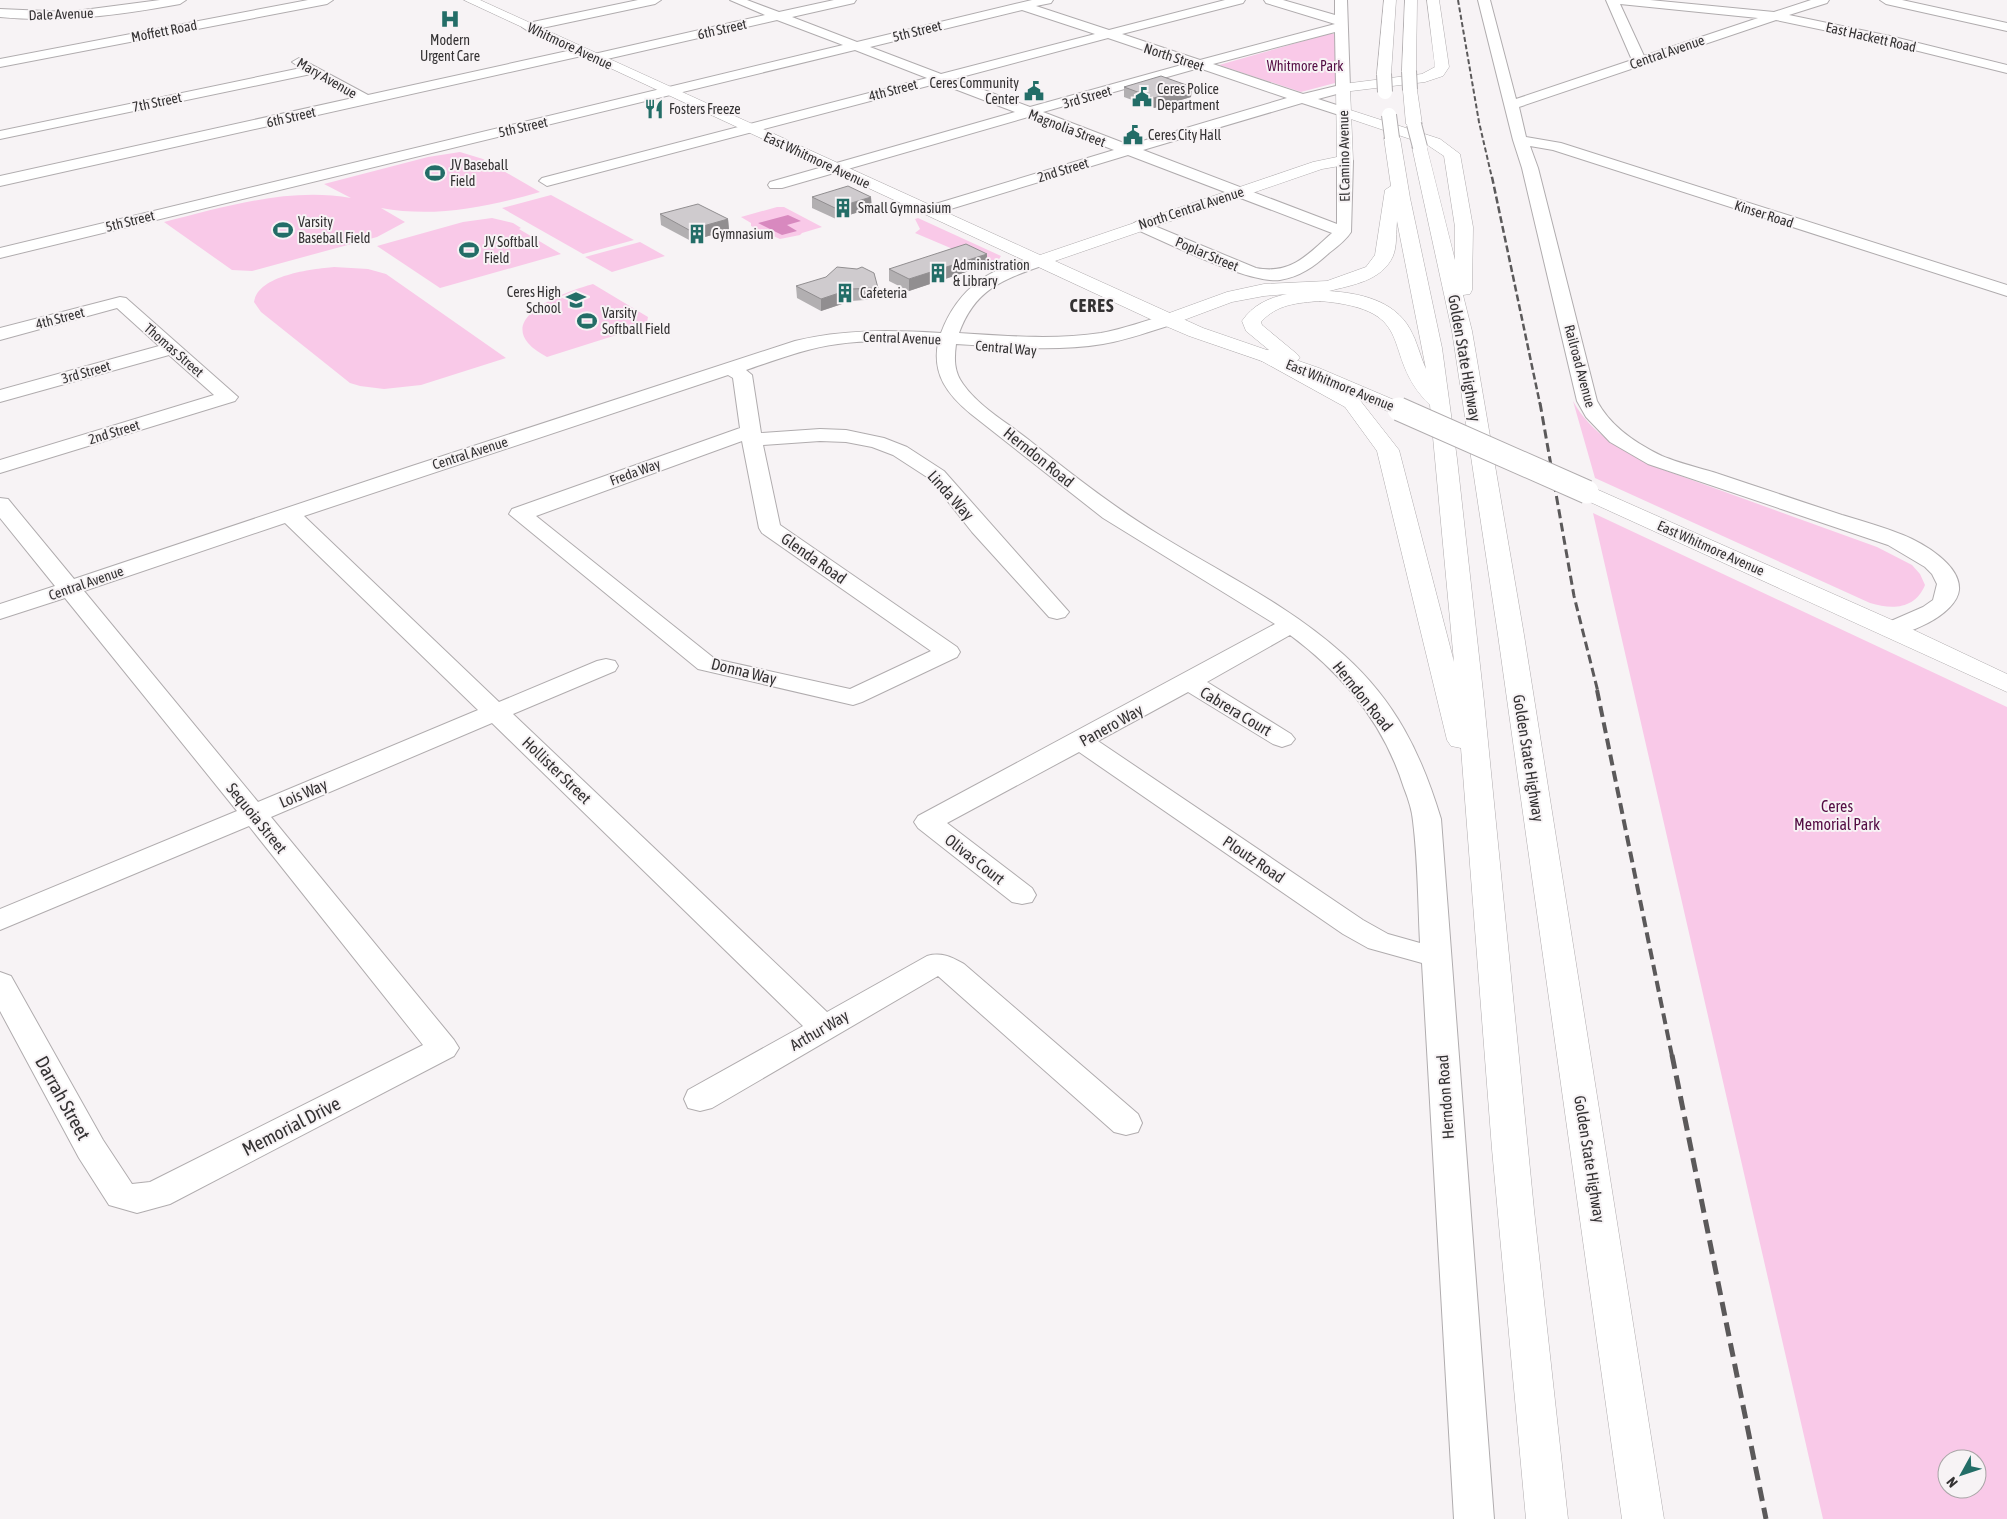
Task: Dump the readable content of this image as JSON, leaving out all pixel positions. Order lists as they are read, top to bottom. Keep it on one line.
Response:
{"streets":{"main road":["Whitmore Avenue","El Camino Avenue","East Whitmore Avenue","North Central Avenue","Golden State Highway"],"street":["Dale Avenue","6th Street","Moffett Road","5th Street","East Hackett Road","Central Avenue","North Street","Mary Avenue","4th Street","3rd Street","7th Street","Magnolia Street","2nd Street","Kinser Road","Poplar Street","Central Way","Thomas Street","Railroad Avenue","Herndon Road","Freda Way","Linda Way","Glenda Road","Donna Way","Cabrera Court","Panero Way","Hollister Street","Lois Way","Sequoia Street","Olivas Court","Ploutz Road","Arthur Way","Darrah Street","Memorial Drive"]},"crossings":[["6th Street","Whitmore Avenue"],["6th Street","Mary Avenue"],["6th Street","Magnolia Street"],["5th Street","Whitmore Avenue"],["5th Street","North Street"],["5th Street","Magnolia Street"],["5th Street","East Whitmore Avenue"],["East Hackett Road","Central Avenue"],["Whitmore Avenue","East Whitmore Avenue"],["Central Avenue","Central Way"],["Central Avenue","Railroad Avenue"],["Central Avenue","Herndon Road"],["Central Avenue","Glenda Road"],["Central Avenue","Hollister Street"],["Central Avenue","Sequoia Street"],["North Street","4th Street"],["North Street","3rd Street"],["North Street","El Camino Avenue"],["North Street","2nd Street"],["Mary Avenue","7th Street"],["4th Street","Magnolia Street"],["4th Street","East Whitmore Avenue"],["4th Street","Thomas Street"],["3rd Street","Magnolia Street"],["3rd Street","El Camino Avenue"],["3rd Street","East Whitmore Avenue"],["3rd Street","Thomas Street"],["Magnolia Street","El Camino Avenue"],["Magnolia Street","2nd Street"],["Magnolia Street","North Central Avenue"],["Magnolia Street","Poplar Street"],["El Camino Avenue","2nd Street"],["El Camino Avenue","North Central Avenue"],["El Camino Avenue","Poplar Street"],["East Whitmore Avenue","2nd Street"],["East Whitmore Avenue","North Central Avenue"],["East Whitmore Avenue","Central Way"],["East Whitmore Avenue","Railroad Avenue"],["East Whitmore Avenue","Herndon Road"],["2nd Street","Thomas Street"],["North Central Avenue","Poplar Street"],["North Central Avenue","Herndon Road"],["Kinser Road","Railroad Avenue"],["Central Way","Herndon Road"],["Herndon Road","Panero Way"],["Herndon Road","Ploutz Road"],["Freda Way","Linda Way"],["Freda Way","Glenda Road"],["Freda Way","Donna Way"],["Linda Way","Glenda Road"],["Glenda Road","Donna Way"],["Cabrera Court","Panero Way"],["Panero Way","Olivas Court"],["Panero Way","Ploutz Road"],["Hollister Street","Lois Way"],["Hollister Street","Arthur Way"],["Lois Way","Sequoia Street"],["Sequoia Street","Memorial Drive"],["Darrah Street","Memorial Drive"]],"districts":["CERES"],"parks":["Whitmore Park","Ceres Memorial Park"],"places":{"hospital":["Modern Urgent Care"],"public building":["Ceres Community Center","Ceres Police Department","Ceres City Hall"],"restaurant":["Fosters Freeze"],"sports":["JV Baseball Field","Varsity Baseball Field","JV Softball Field","Varsity Softball Field"],"building":["Small Gymnasium","Gymnasium","Administration & Library","Cafeteria"],"school or university":["Ceres High School"]},"north":"bottom left"}
